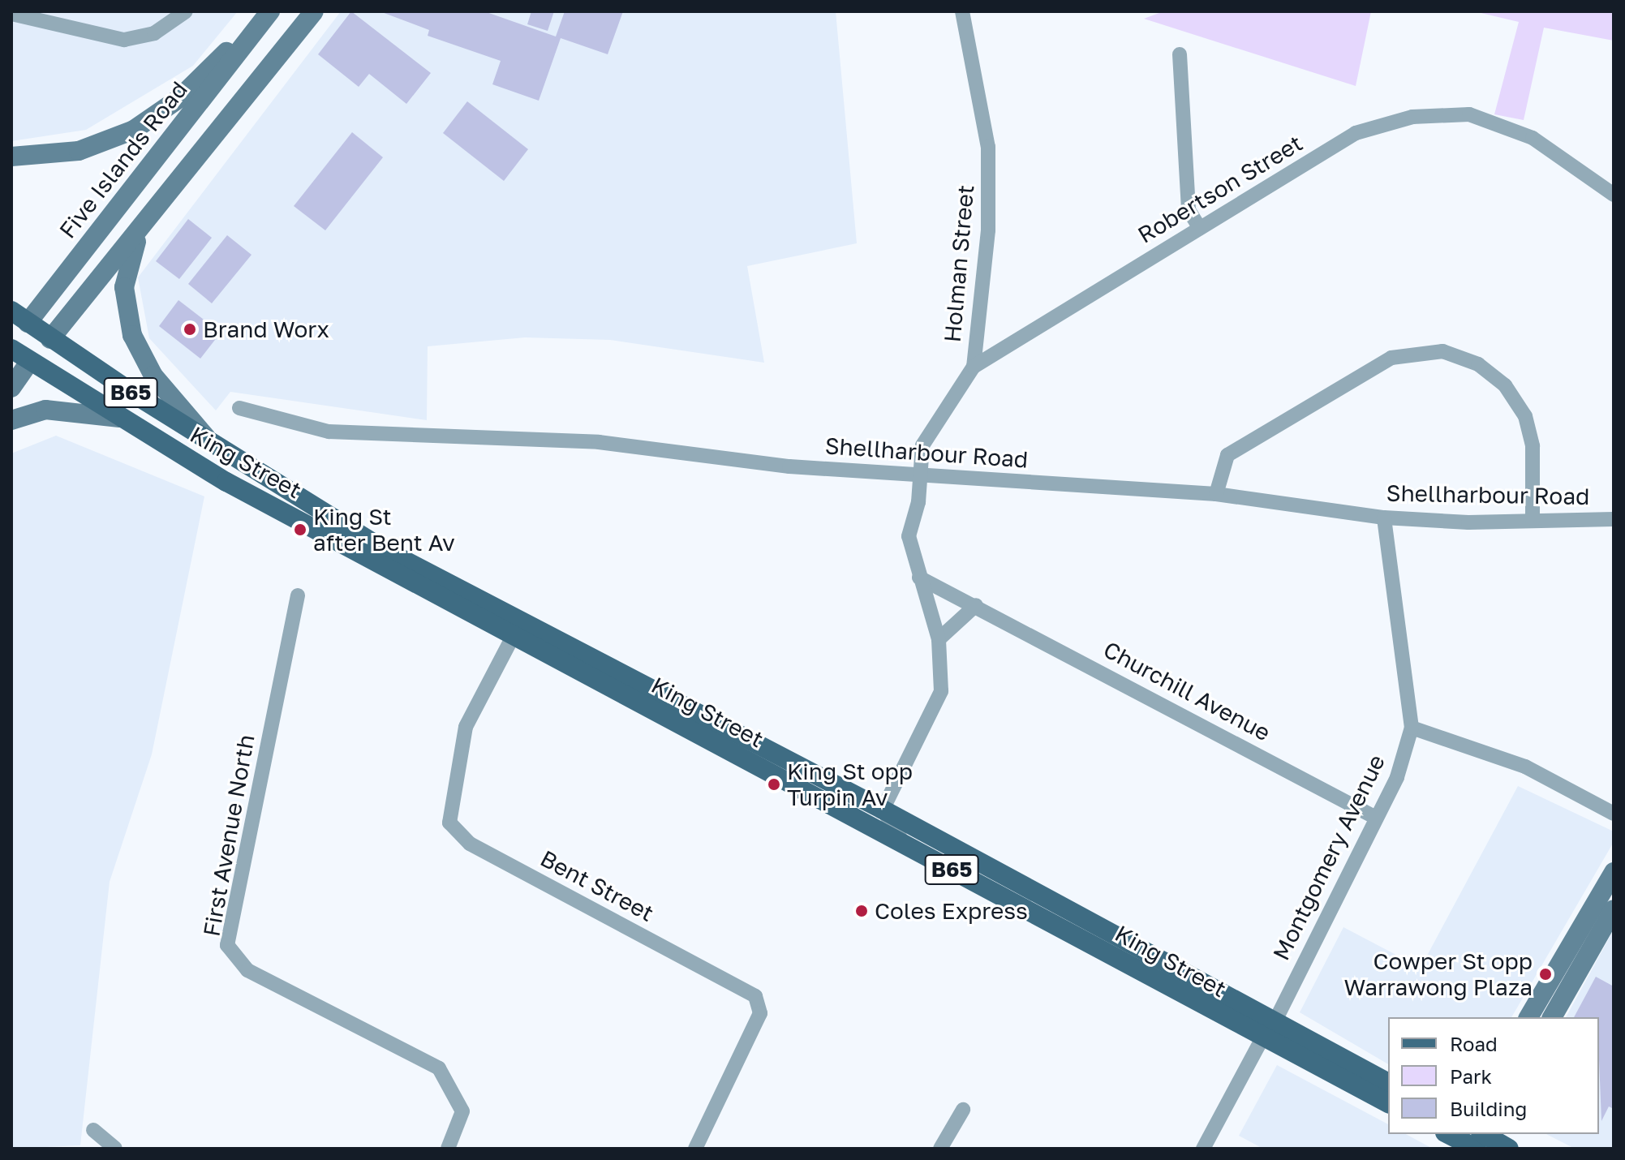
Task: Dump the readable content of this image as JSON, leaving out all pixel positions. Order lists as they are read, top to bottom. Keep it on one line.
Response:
{"streets":{"main road":["Five Islands Road","B65","King Street"],"street":["Robertson Street","Holman Street","Shellharbour Road","Churchill Avenue","First Avenue North","Montgomery Avenue","Bent Street"]},"crossings":[["Five Islands Road","B65"],["Five Islands Road","King Street"],["Robertson Street","Holman Street"],["Robertson Street","Shellharbour Road"],["Robertson Street","King Street"],["Robertson Street","Churchill Avenue"],["B65","King Street"],["Shellharbour Road","Montgomery Avenue"],["King Street","Montgomery Avenue"],["King Street","Bent Street"],["Churchill Avenue","Montgomery Avenue"]],"places":["Brand Worx","King St after Bent Av","King St opp Turpin Av","Coles Express","Cowper St opp Warrawong Plaza"],"legend":["Road","Park","Building"]}
